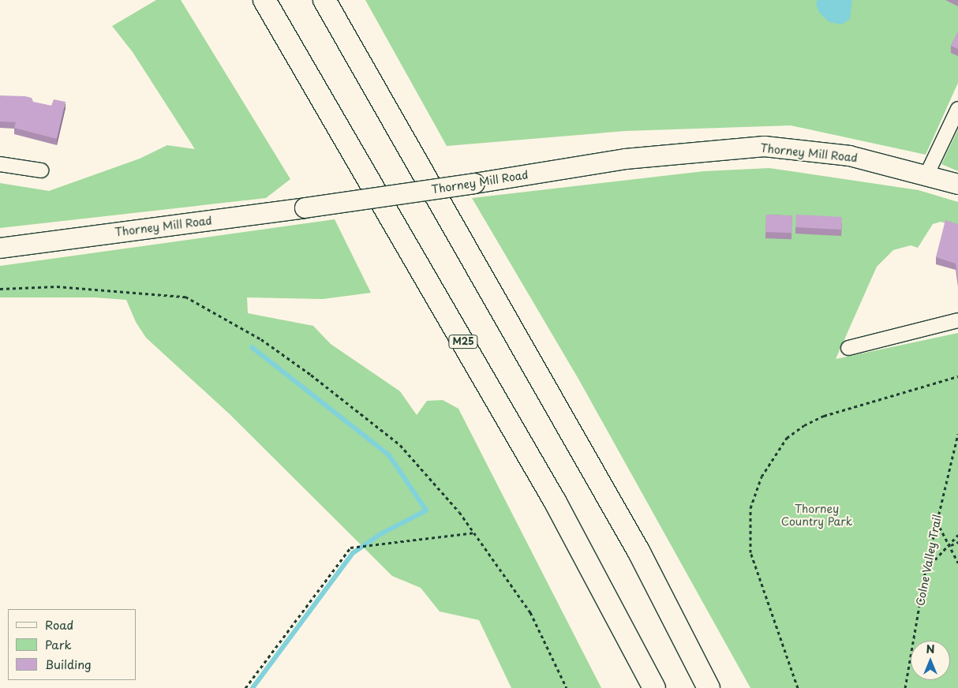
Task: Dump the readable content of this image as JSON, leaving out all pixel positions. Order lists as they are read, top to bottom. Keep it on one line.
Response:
{"streets":{"highway":["M25"],"street":["Thorney Mill Road"],"path":["Colne Valley Trail"]},"parks":["Thorney Country Park"],"legend":["Road","Park","Building"],"north":"top"}
